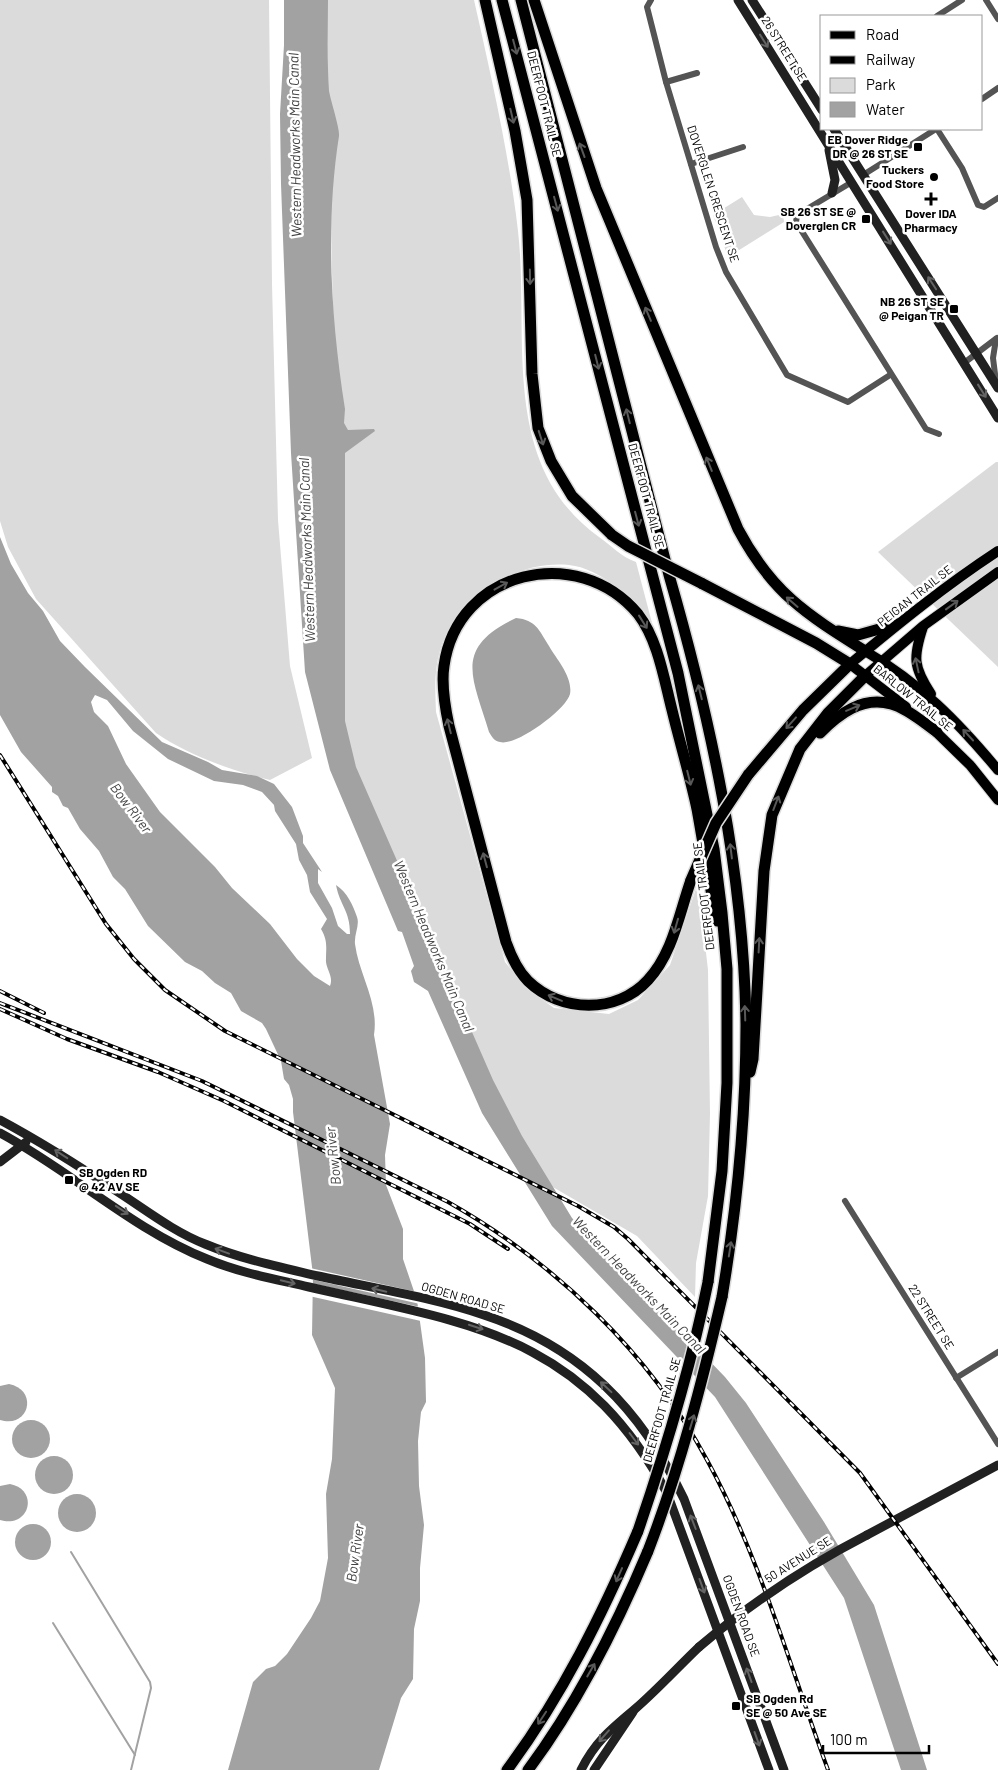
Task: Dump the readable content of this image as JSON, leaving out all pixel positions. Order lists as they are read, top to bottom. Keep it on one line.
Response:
{"streets":{"highway":["DEERFOOT TRAIL SE"],"main road":["PEIGAN TRAIL SE","BARLOW TRAIL SE"],"street":["26 STREET SE","DOVERGLEN CRESCENT SE","OGDEN ROAD SE","22 STREET SE","50 AVENUE SE"]},"crossings":[["PEIGAN TRAIL SE","BARLOW TRAIL SE"]],"water":["Western Headworks Main Canal","Bow River"],"places":{"transit":["EB Dover Ridge DR @ 26 ST SE","SB 26 ST SE @ Doverglen CR","NB 26 ST SE @ Peigan TR","SB Ogden RD @ 42 AV SE","SB Ogden Rd SE @ 50 Ave SE"],"other":["Tuckers Food Store"],"health":["Dover IDA Pharmacy"]},"legend":["Road","Railway","Park","Water"],"scale_bar":"100 m"}
